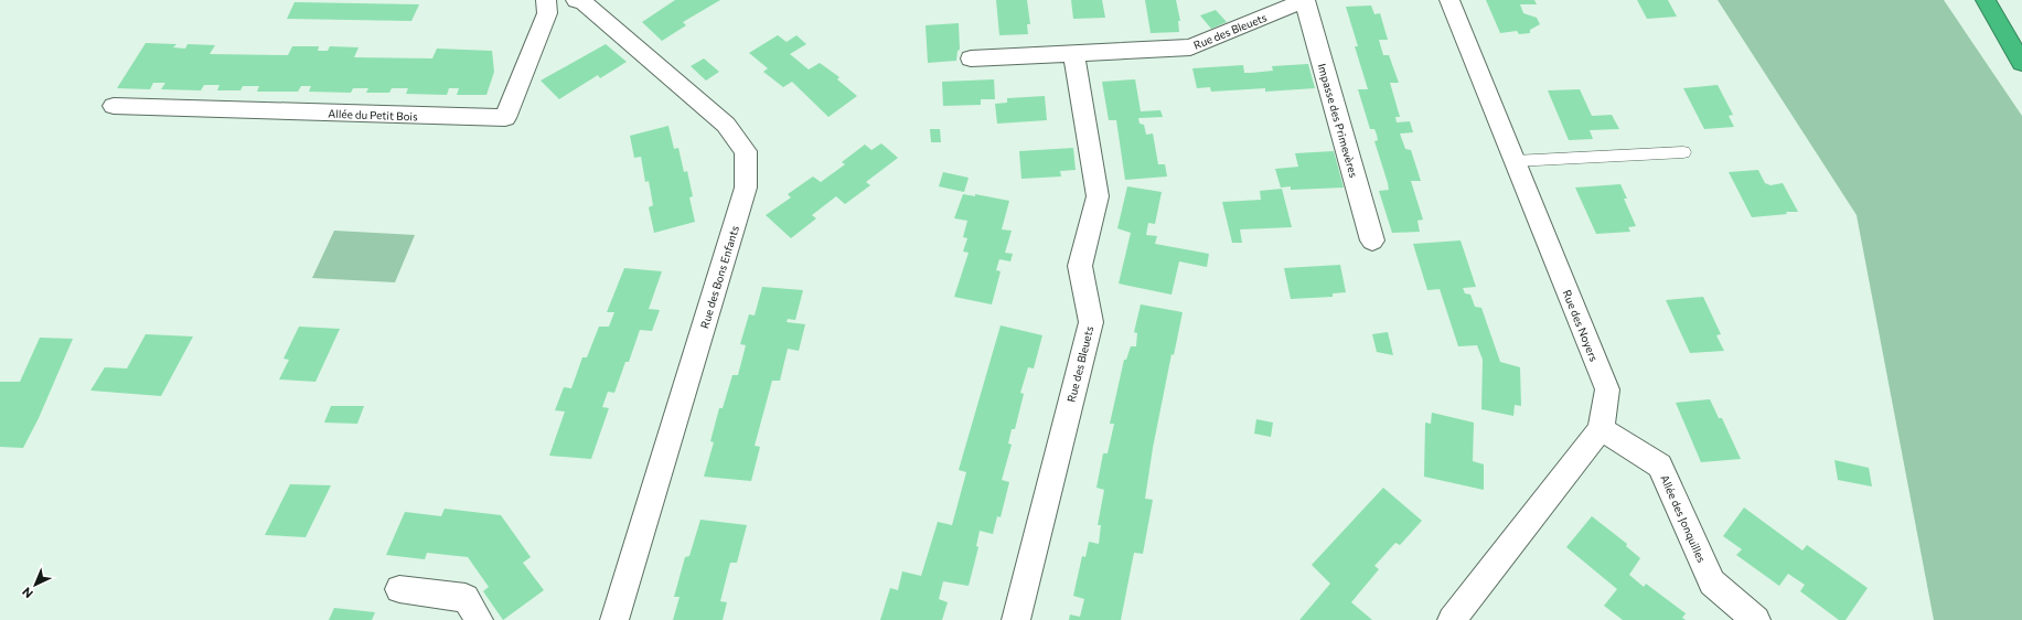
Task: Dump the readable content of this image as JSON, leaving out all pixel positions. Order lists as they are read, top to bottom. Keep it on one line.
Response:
{"streets":{"street":["Rue des Bleuets","Allée du Petit Bois","Impasse des Primevères","Rue des Bons Enfants","Rue des Noyers","Allée des Jonquilles"]},"crossings":[["Rue des Bleuets","Impasse des Primevères"],["Rue des Noyers","Allée des Jonquilles"]],"north":"bottom left"}
